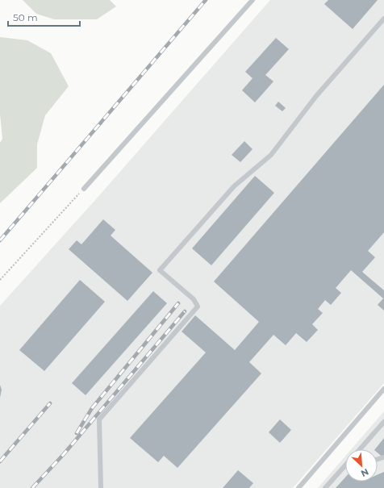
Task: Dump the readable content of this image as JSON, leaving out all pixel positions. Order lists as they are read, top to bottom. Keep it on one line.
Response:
{"scale_bar":"50 m","north":"bottom right"}
